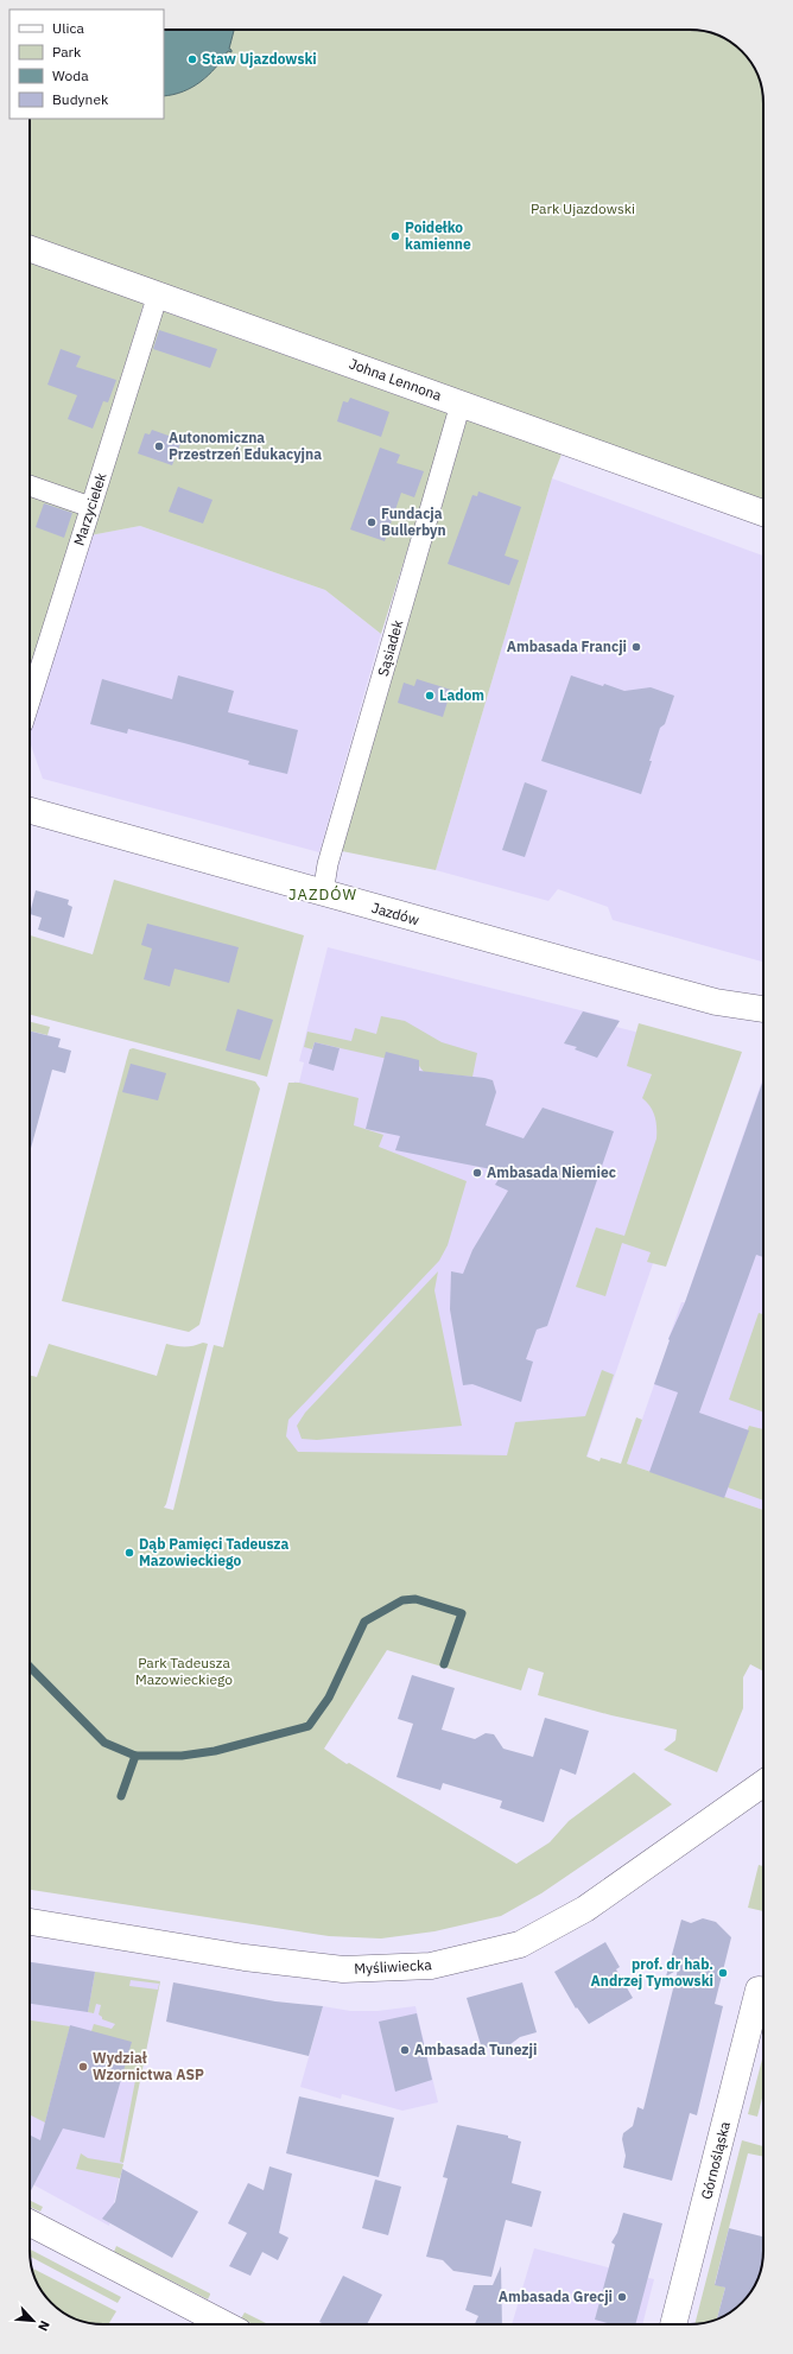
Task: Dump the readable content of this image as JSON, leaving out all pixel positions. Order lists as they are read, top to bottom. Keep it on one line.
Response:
{"streets":{"street":["Johna Lennona","Marzycielek","Sąsiadek","Jazdów","Myśliwiecka","Górnośląska"]},"crossings":[["Johna Lennona","Marzycielek"],["Johna Lennona","Sąsiadek"],["Sąsiadek","Jazdów"]],"districts":["JAZDÓW"],"parks":["Park Ujazdowski","Park Tadeusza Mazowieckiego"],"places":["Staw Ujazdowski","Poidełko kamienne","Autonomiczna Przestrzeń Edukacyjna","Fundacja Bullerbyn","Ambasada Francji","Ladom","Ambasada Niemiec","Dąb Pamięci Tadeusza Mazowieckiego","prof. dr hab. Andrzej Tymowski","Ambasada Tunezji","Wydział Wzornictwa ASP","Ambasada Grecji"],"legend":["Ulica","Park","Woda","Budynek"],"north":"bottom right"}
